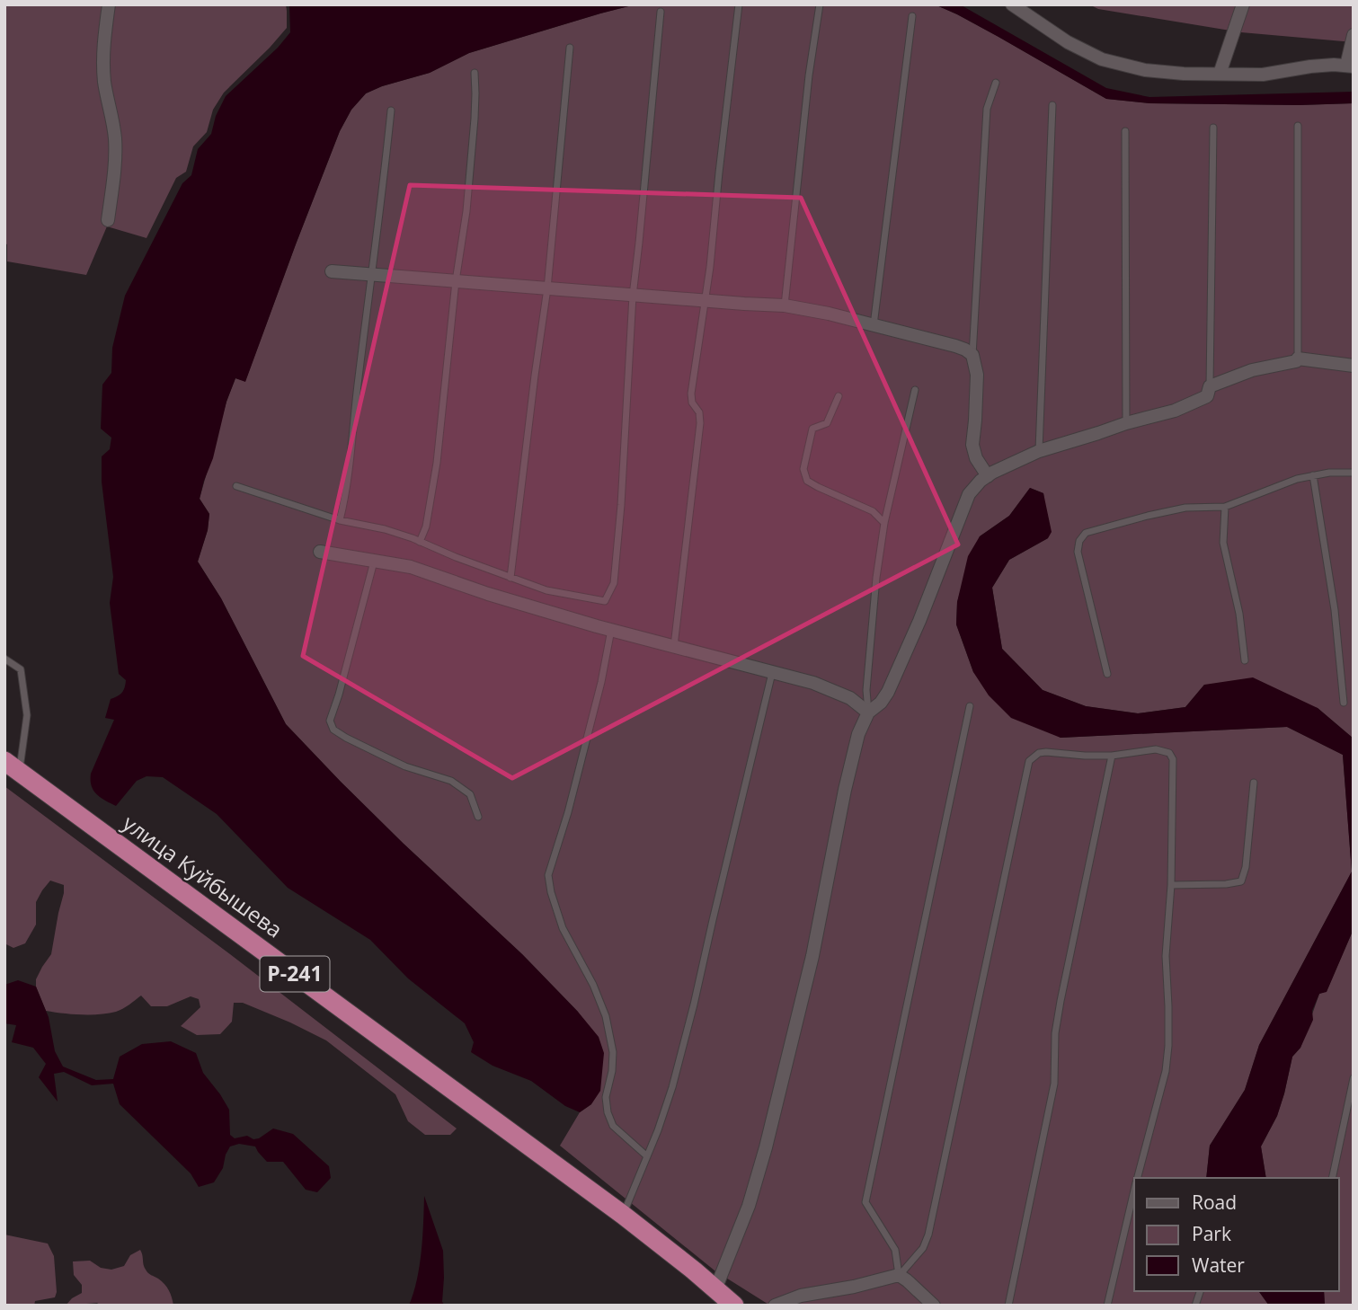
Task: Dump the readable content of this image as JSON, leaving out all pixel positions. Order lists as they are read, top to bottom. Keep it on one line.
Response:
{"streets":{"highway":["улица Куйбышева","Р-241"]},"crossings":[["улица Куйбышева","Р-241"]],"legend":["Road","Park","Water"]}
